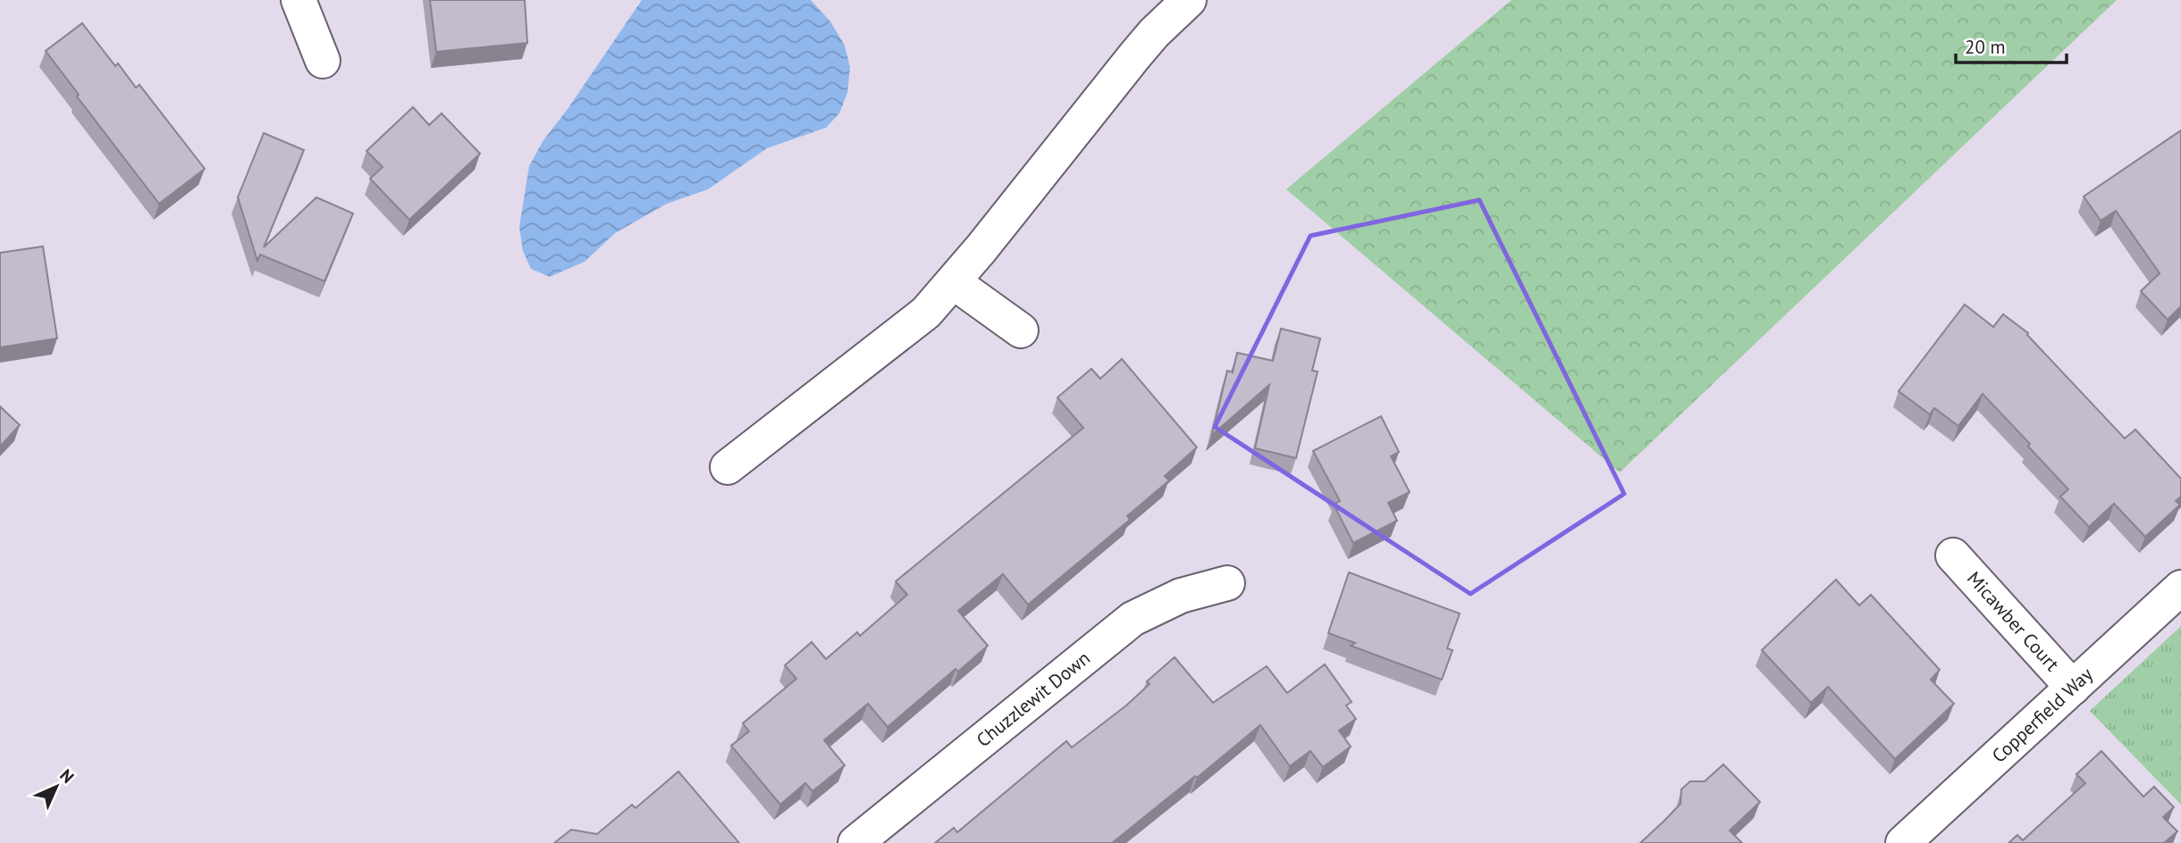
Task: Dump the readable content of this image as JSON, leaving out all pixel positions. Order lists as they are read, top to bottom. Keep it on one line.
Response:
{"streets":{"street":["Micawber Court","Chuzzlewit Down","Copperfield Way"]},"crossings":[["Micawber Court","Copperfield Way"]],"scale_bar":"20 m","north":"top right"}
